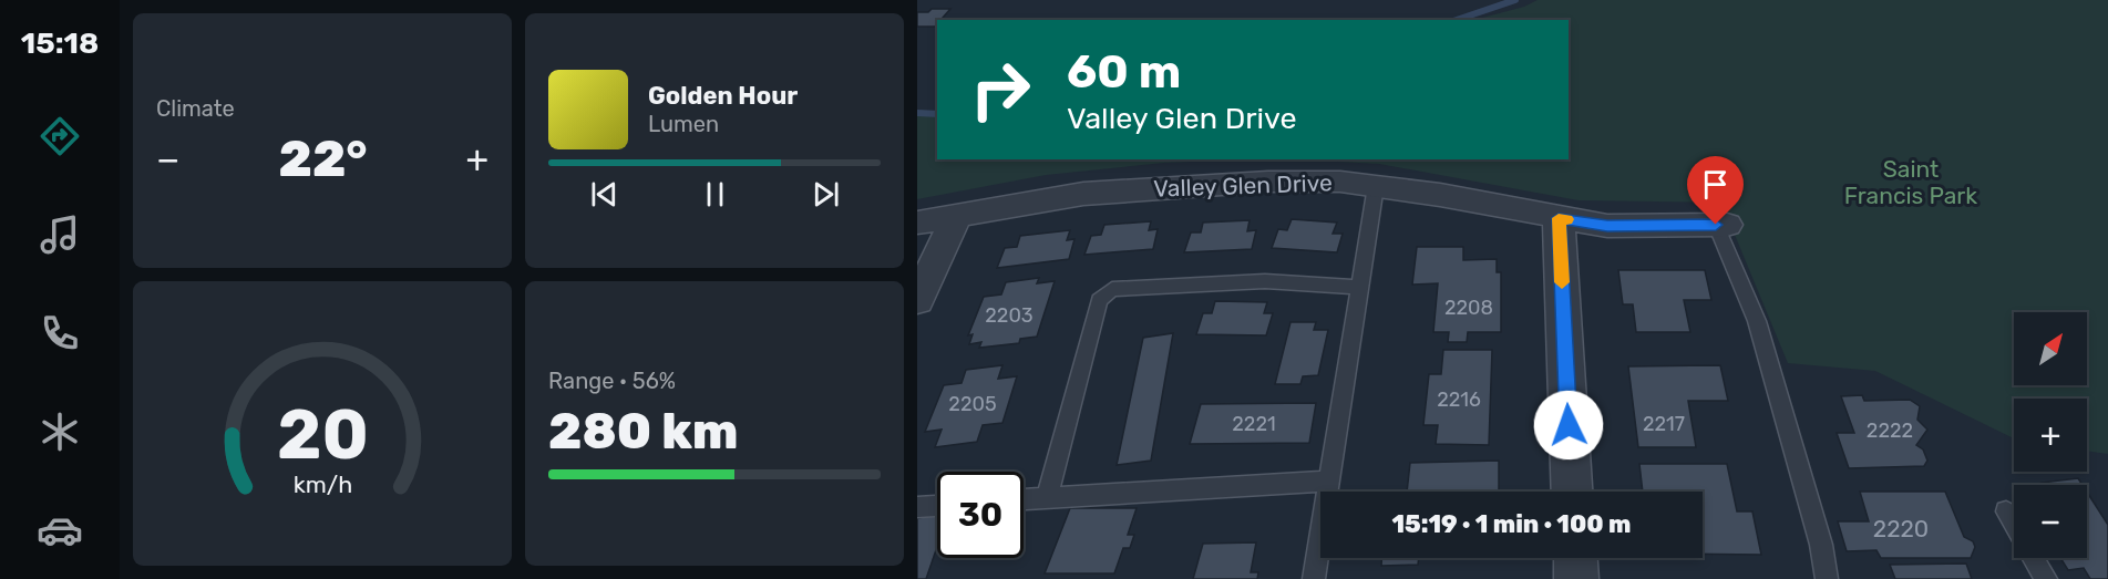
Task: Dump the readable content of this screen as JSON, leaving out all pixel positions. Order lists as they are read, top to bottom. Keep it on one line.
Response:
{"streets":{"street":["Valley Glen Drive"]},"parks":["Saint Francis Park"],"house_numbers":["2208","2203","2216","2205","2221","2217","2222","2220"],"north":"top right","page":{"tabs":"15:18","tile":["Climate",["Range · 56%","280 km"]],"turn":["60 m","Valley Glen Drive"],"song":["Golden Hour","Lumen"],"heat":["−","22°","+"],"map_buttons":["+","−"],"limit":"30","trip":"15:19 · 1 min · 100 m","gauge":["20","km/h"]}}
